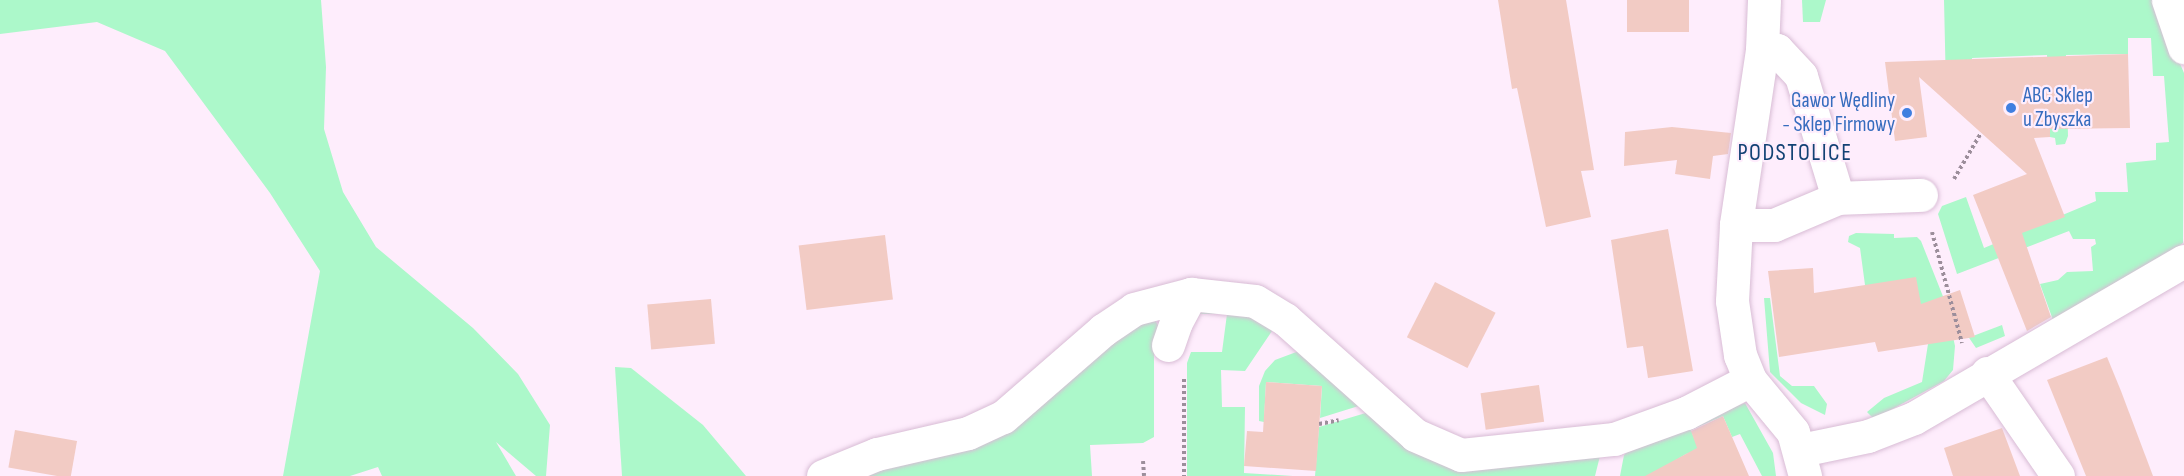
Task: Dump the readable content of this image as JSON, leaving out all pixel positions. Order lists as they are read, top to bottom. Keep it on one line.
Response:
{"districts":["PODSTOLICE"],"places":["ABC Sklep u Zbyszka","Gawor Wędliny - Sklep Firmowy"]}
